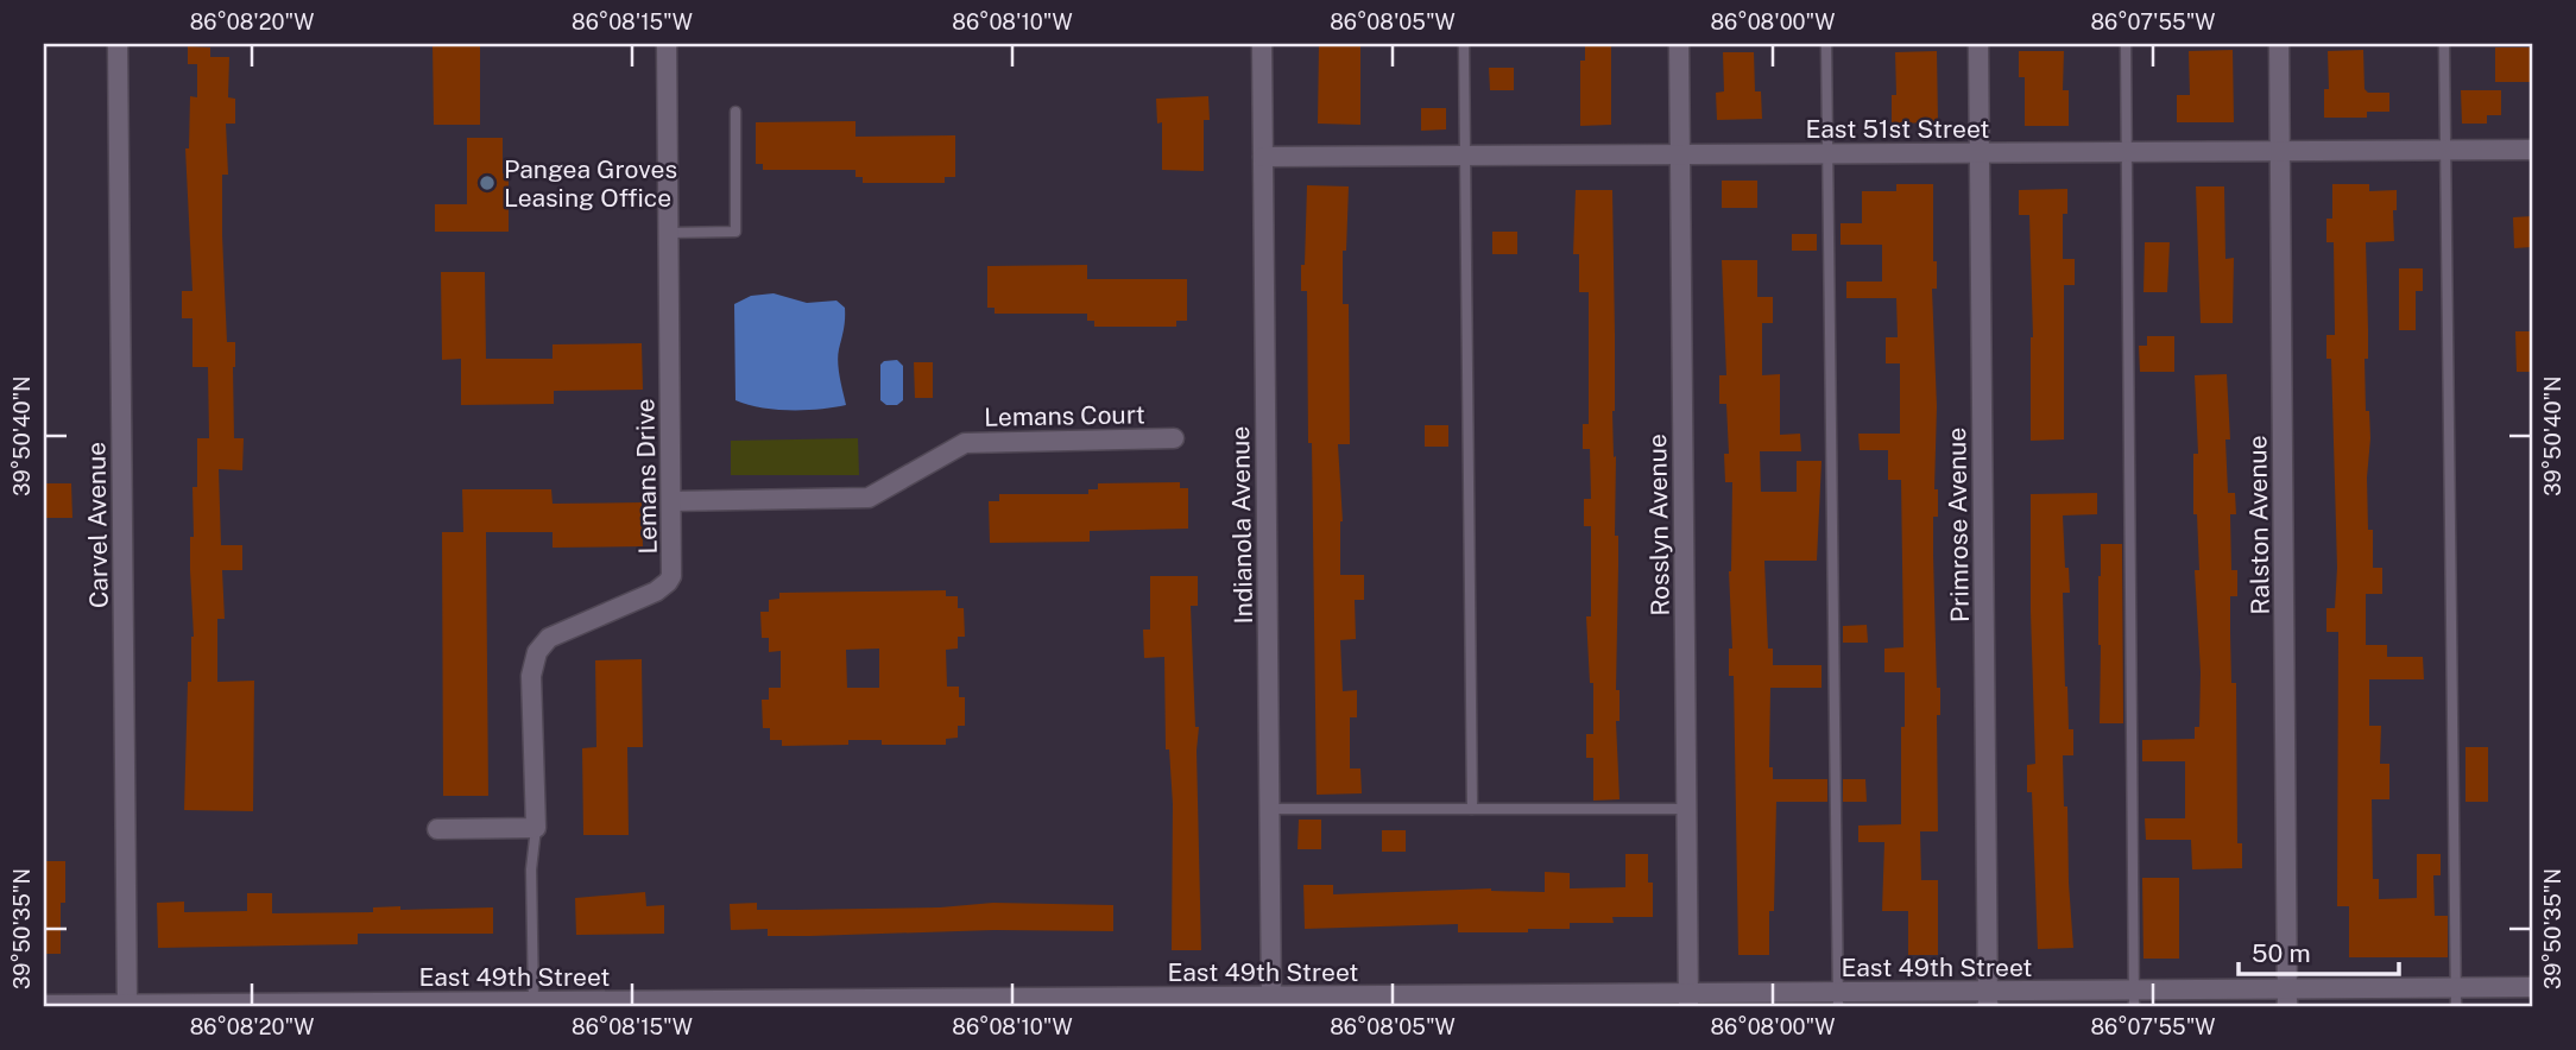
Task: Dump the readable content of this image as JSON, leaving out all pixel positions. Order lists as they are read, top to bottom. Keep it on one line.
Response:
{"streets":{"street":["East 51st Street","Lemans Court","Lemans Drive","Carvel Avenue","Indianola Avenue","Rosslyn Avenue","Primrose Avenue","Ralston Avenue","East 49th Street"]},"crossings":[["East 51st Street","Indianola Avenue"],["East 51st Street","Rosslyn Avenue"],["East 51st Street","Primrose Avenue"],["East 51st Street","Ralston Avenue"],["Lemans Court","Lemans Drive"],["Carvel Avenue","East 49th Street"],["Indianola Avenue","East 49th Street"],["Rosslyn Avenue","East 49th Street"],["Primrose Avenue","East 49th Street"],["Ralston Avenue","East 49th Street"]],"places":["Pangea Groves Leasing Office"],"scale_bar":"50 m","coordinates":["86°08'20\"W","86°08'15\"W","86°08'10\"W","86°08'05\"W","86°08'00\"W","86°07'55\"W","39°50'40\"N","39°50'35\"N"]}
